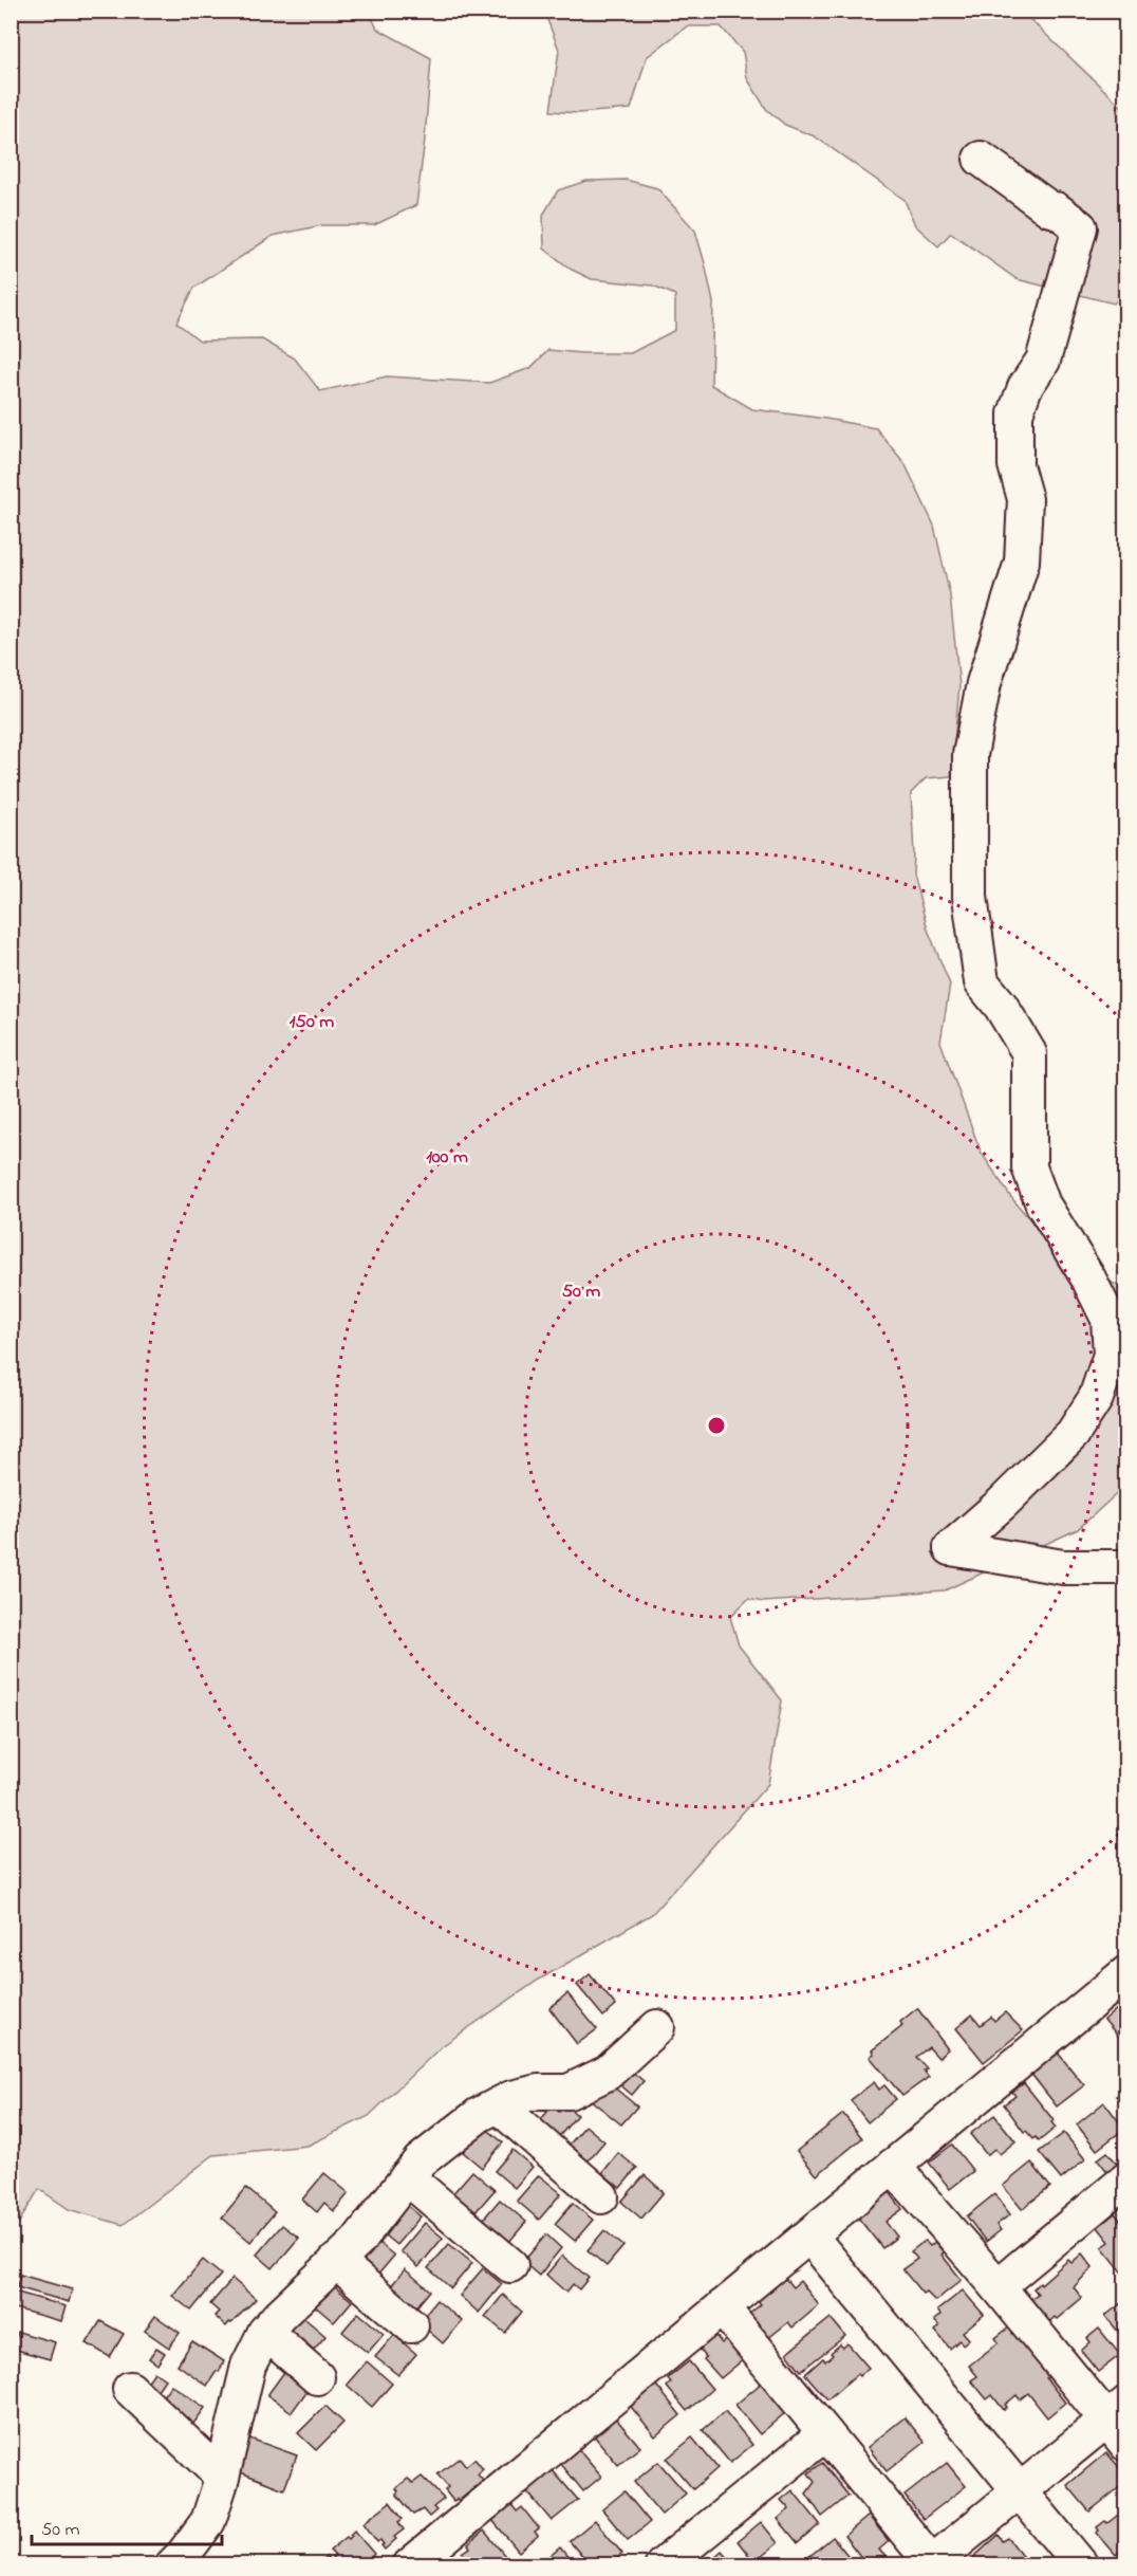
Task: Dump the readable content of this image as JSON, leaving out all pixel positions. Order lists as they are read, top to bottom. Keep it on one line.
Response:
{"scale_bar":"50 m","rings":["150 m","100 m","50 m"]}
